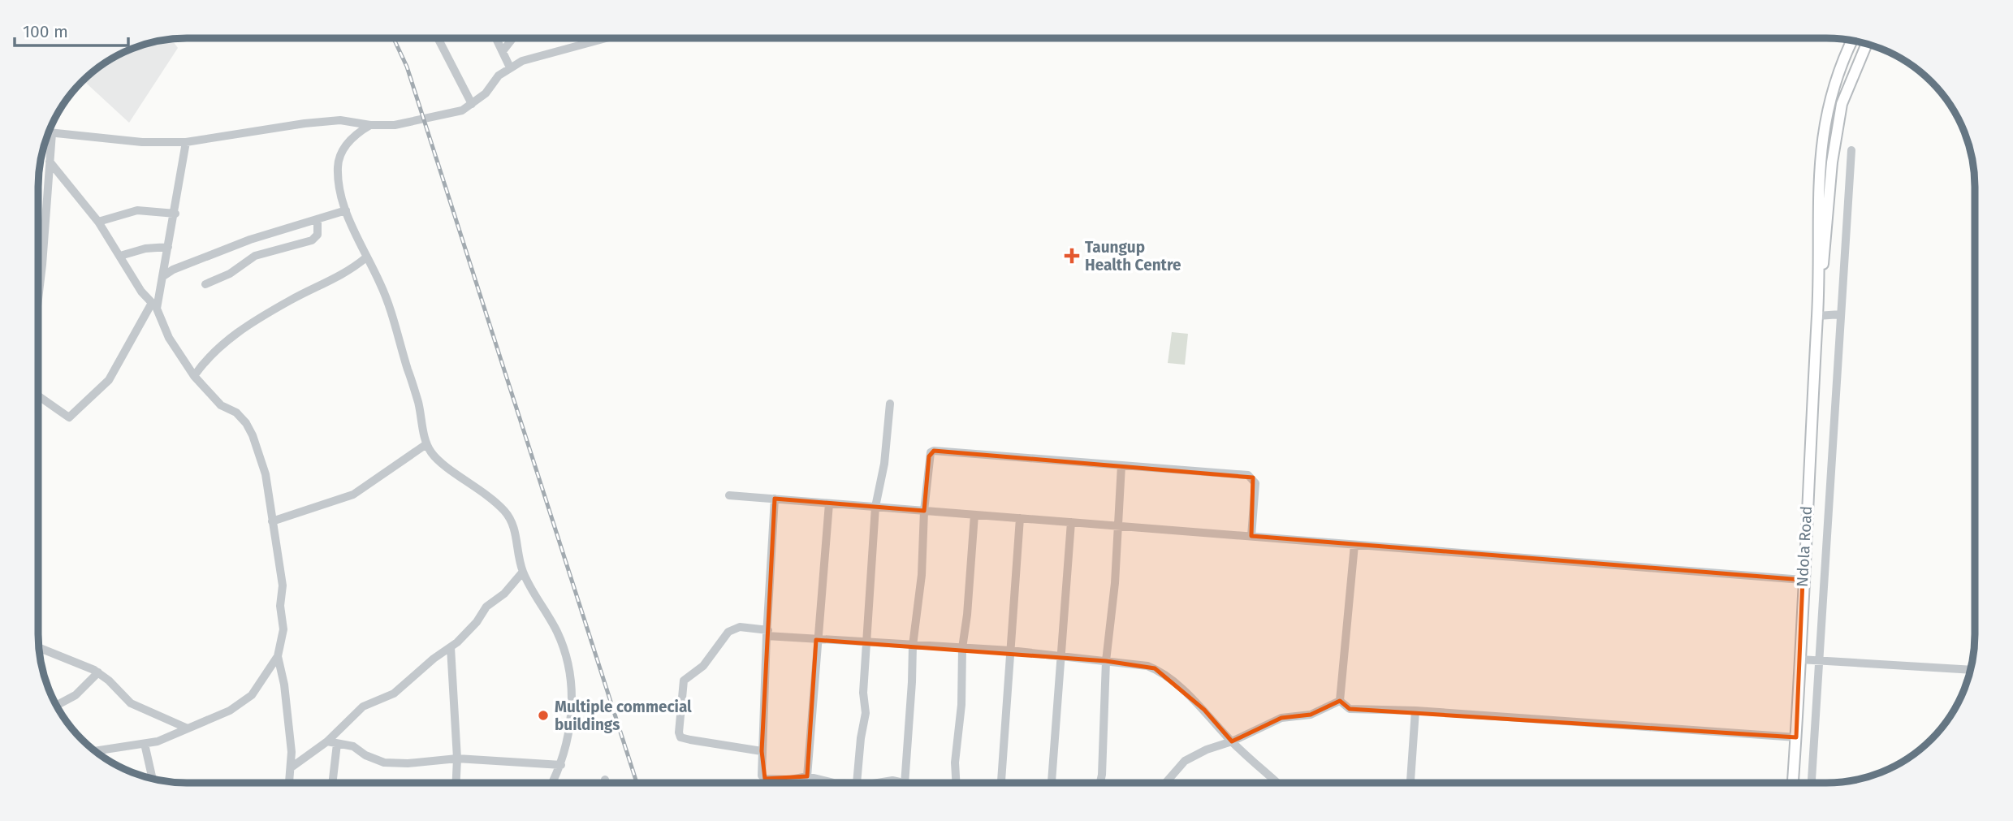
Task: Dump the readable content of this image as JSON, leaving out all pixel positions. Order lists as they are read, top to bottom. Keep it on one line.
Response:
{"streets":{"main road":["Ndola Road"]},"places":{"health":["Taungup Health Centre"],"other":["Multiple commecial buildings"]},"scale_bar":"100 m"}
